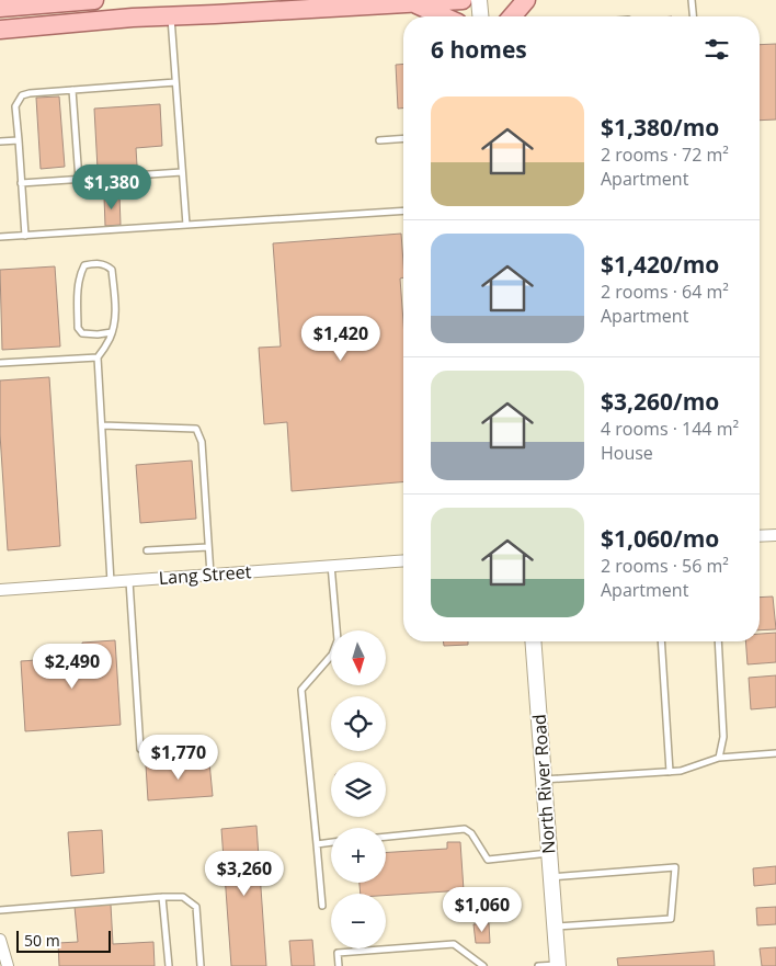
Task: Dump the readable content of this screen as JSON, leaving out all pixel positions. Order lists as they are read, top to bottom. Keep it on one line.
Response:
{"streets":{"street":["Lang Street","North River Road"]},"scale_bar":"50 m","north":"bottom","page":{"heading":"6 homes","list":[{"name":"$1,380/mo","note":"2 rooms · 72 m² · Apartment"},{"name":"$1,420/mo","note":"2 rooms · 64 m² · Apartment"},{"name":"$3,260/mo","note":"4 rooms · 144 m² · House"},{"name":"$1,060/mo","note":"2 rooms · 56 m² · Apartment"}],"price":["$1,380","$1,420","$2,490","$1,770","$3,260","$1,060"],"map_buttons":["+","−"],"scale":"50 m"}}
